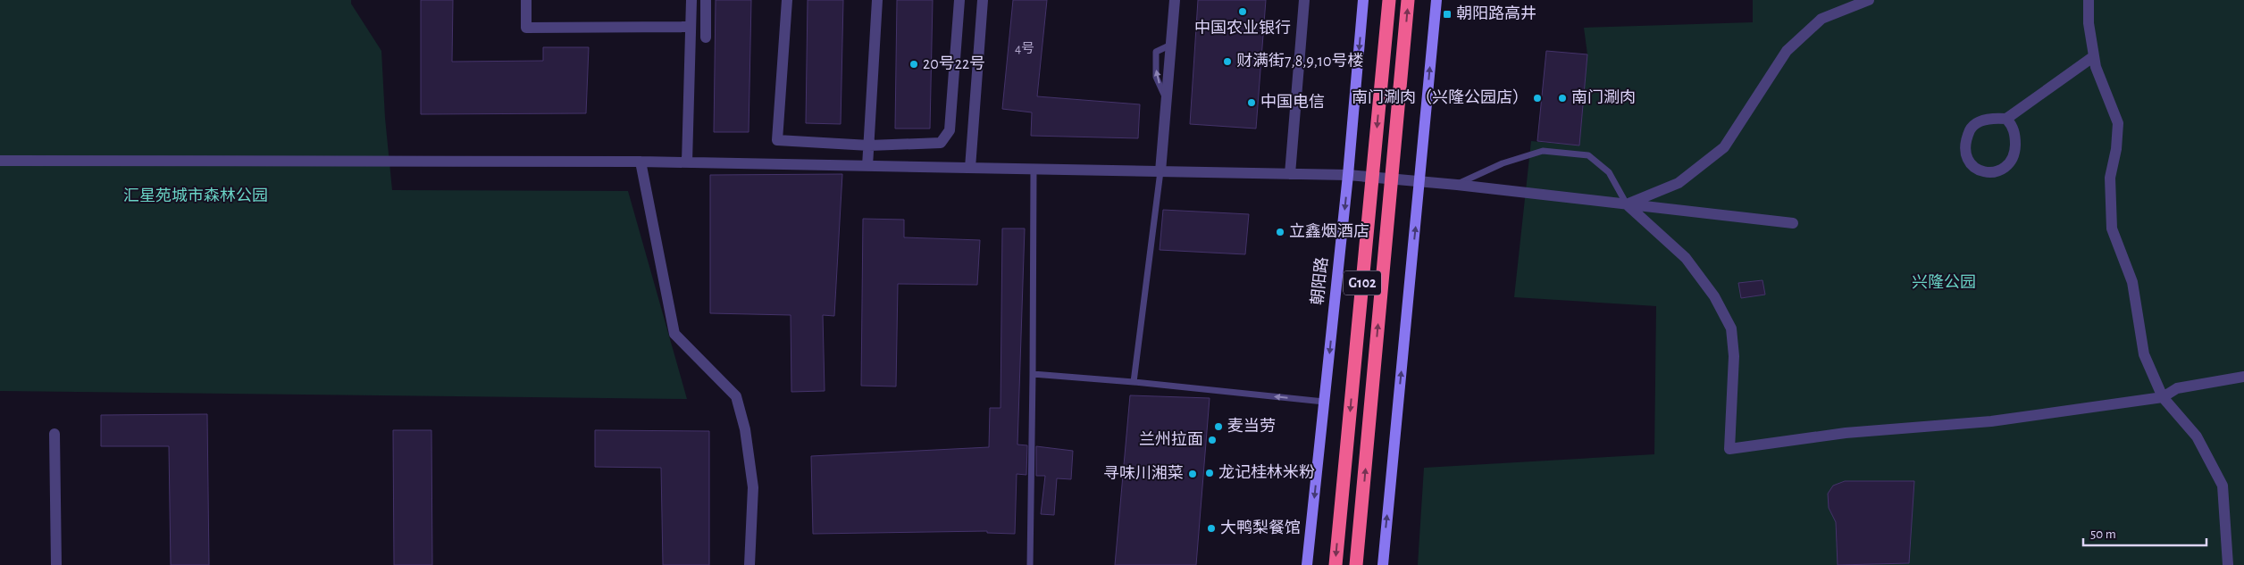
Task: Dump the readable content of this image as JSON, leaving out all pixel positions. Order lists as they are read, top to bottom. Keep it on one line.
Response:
{"streets":{"highway":["G102"],"street":["朝阳路"]},"parks":["汇星苑城市森林公园","兴隆公园"],"places":{"other":["中国农业银行","财满街7,8,9,10号楼","20号22号","南门涮肉（兴隆公园店）","南门涮肉","中国电信","立鑫烟酒店","麦当劳","兰州拉面","龙记桂林米粉","寻味川湘菜","大鸭梨餐馆"],"transit":["朝阳路高井"]},"house_numbers":["4号"],"scale_bar":"50 m"}
